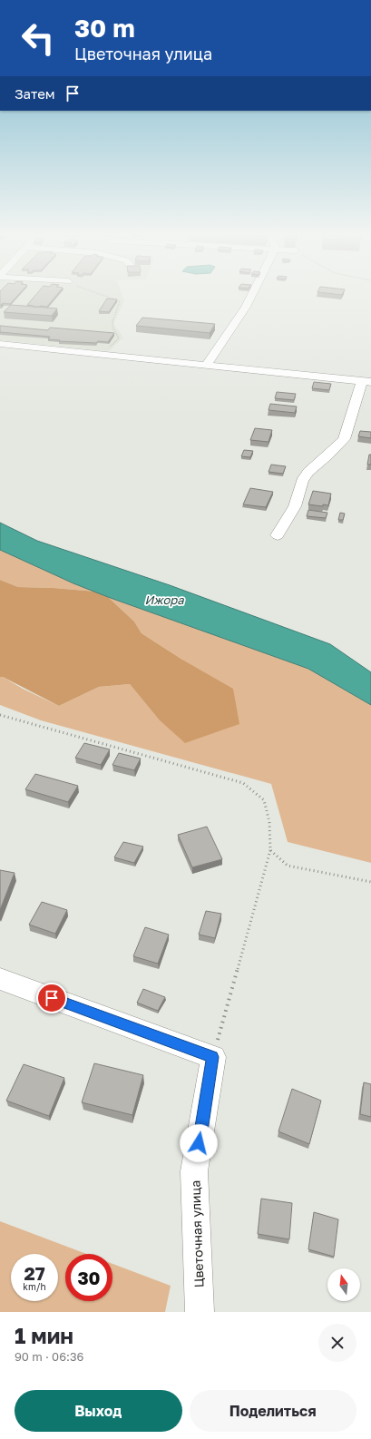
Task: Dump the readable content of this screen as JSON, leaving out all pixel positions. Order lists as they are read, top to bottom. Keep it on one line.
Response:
{"streets":{"street":["Цветочная улица"]},"water":["Ижора"],"north":"top","page":{"turn":["30 m","Цветочная улица"],"then":"Затем","speed":"27 km/h","limit":"30","heading":["1 мин","90 m · 06:36"],"buttons":["Выход","Поделиться"]}}
